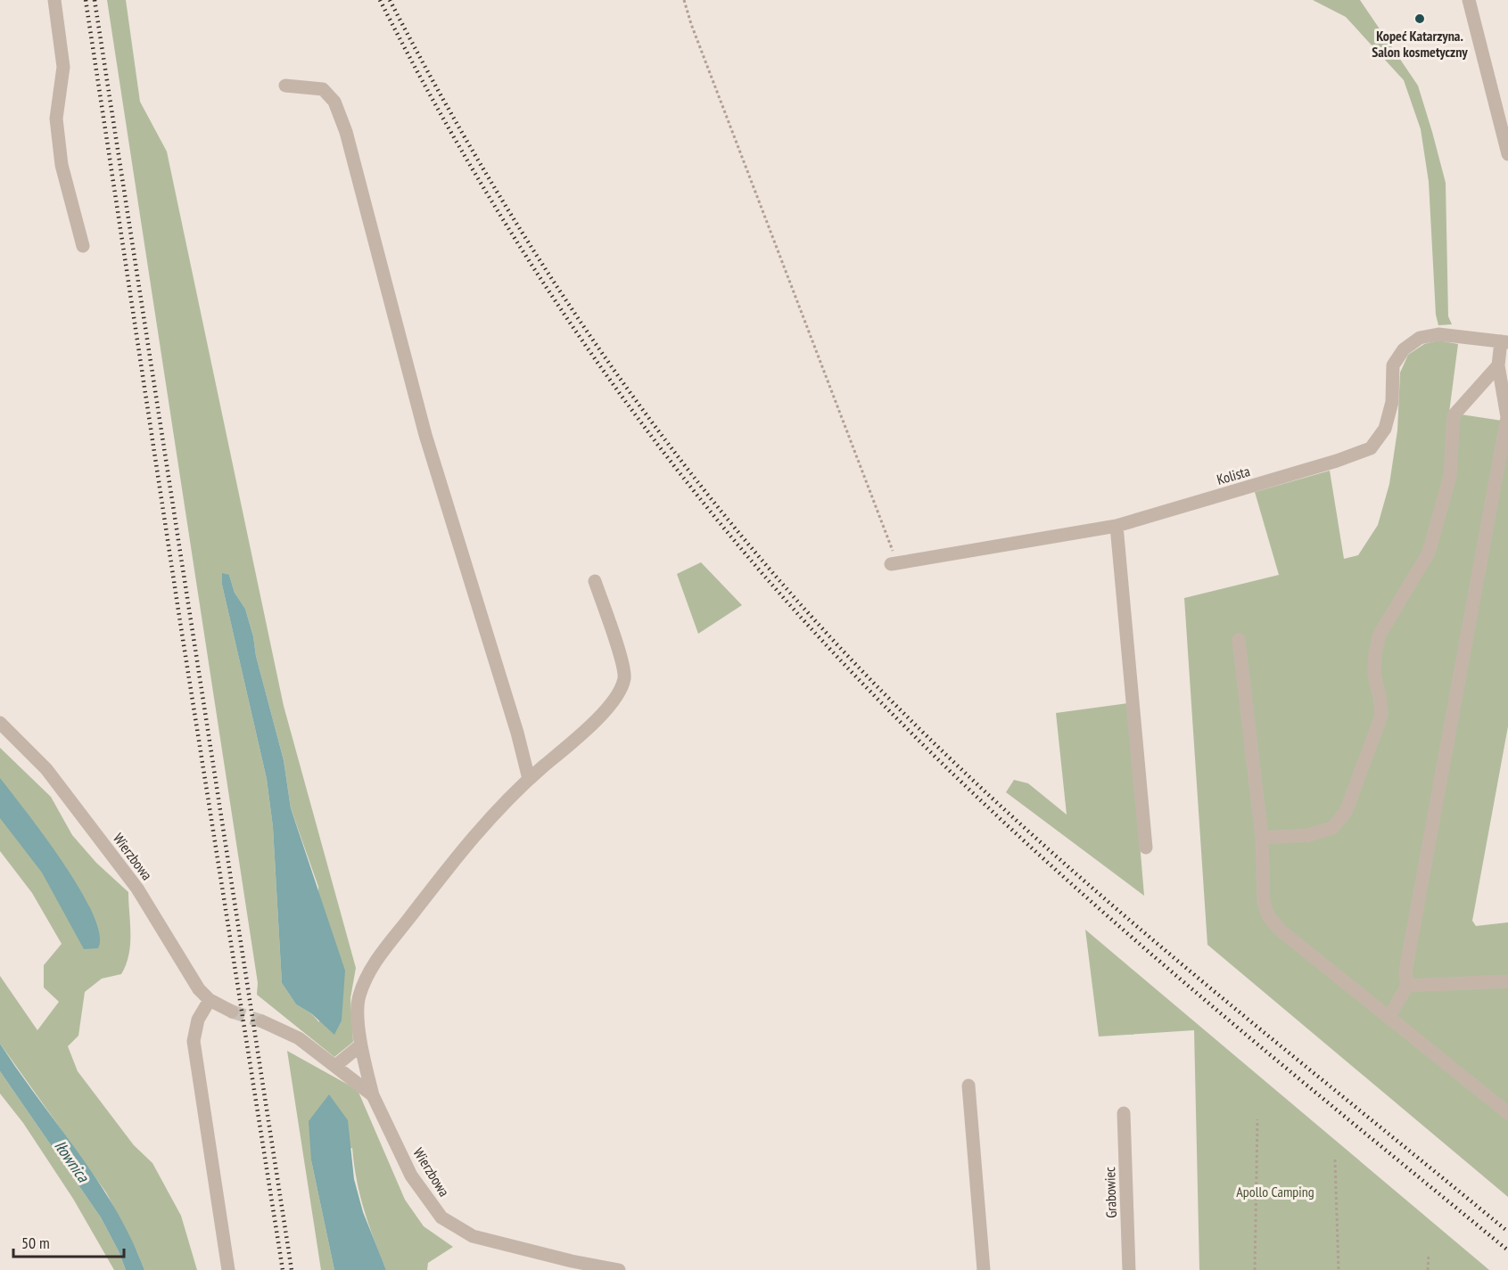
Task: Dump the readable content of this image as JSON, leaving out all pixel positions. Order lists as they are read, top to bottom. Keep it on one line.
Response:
{"streets":{"street":["Kolista","Wierzbowa","Grabowiec"]},"water":["Iłownica"],"parks":["Apollo Camping"],"places":["Kopeć Katarzyna. Salon kosmetyczny"],"scale_bar":"50 m"}
